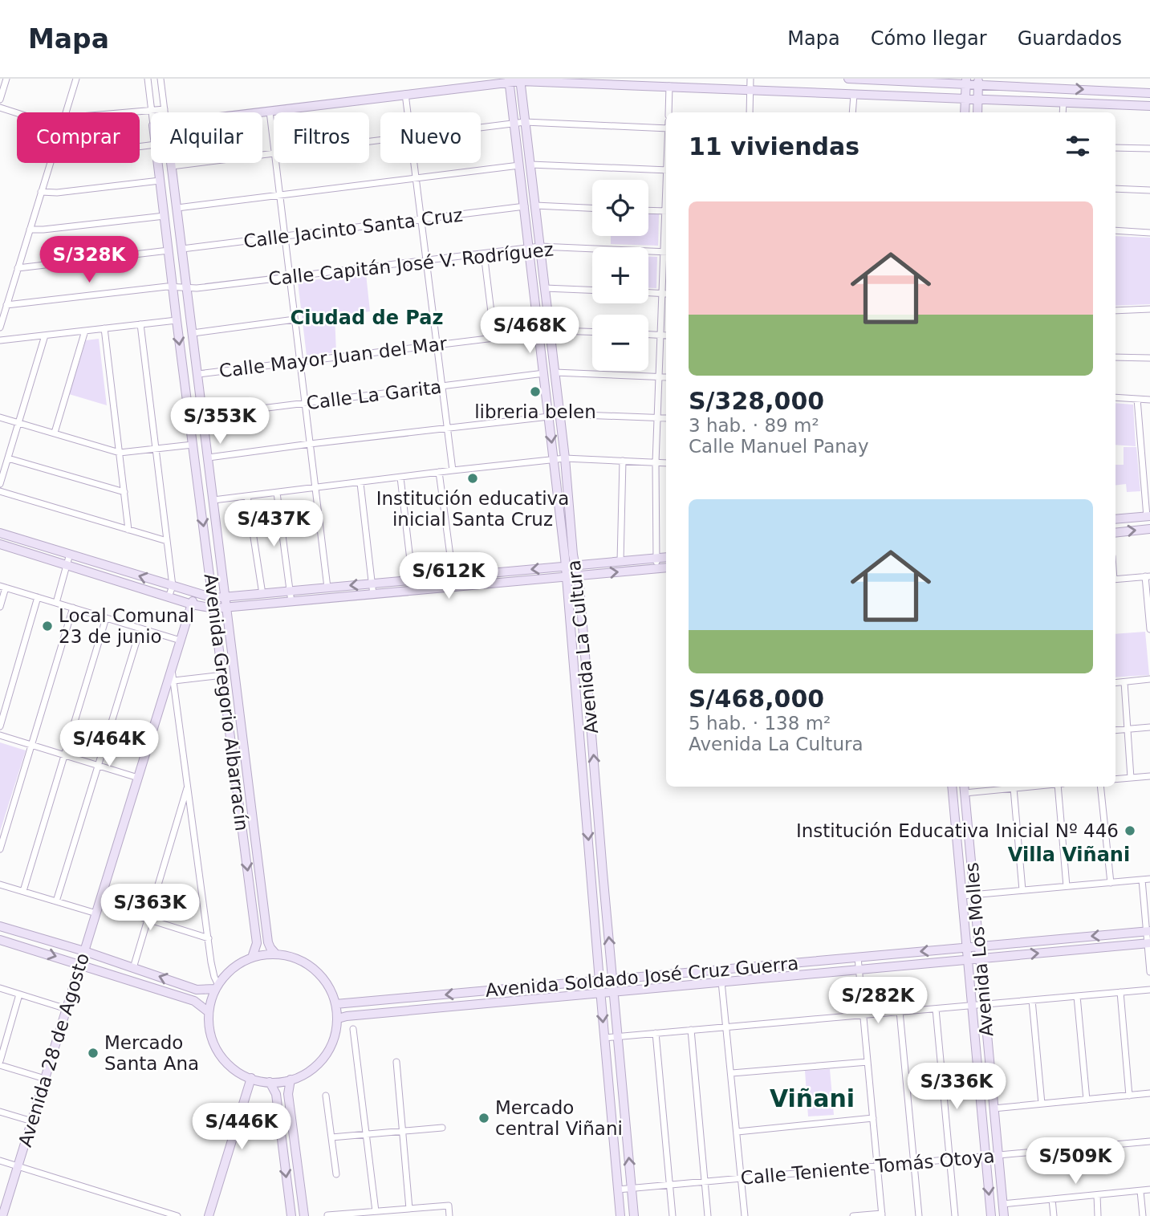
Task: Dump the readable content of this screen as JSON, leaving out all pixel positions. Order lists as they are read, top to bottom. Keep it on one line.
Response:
{"streets":{"street":["Calle Jacinto Santa Cruz","Calle Capitán José V. Rodríguez","Calle Mayor Juan del Mar","Calle La Garita","Avenida La Cultura","Avenida Gregorio Albarracín","Avenida Los Molles","Avenida Soldado José Cruz Guerra","Avenida 28 de Agosto","Calle Teniente Tomás Otoya"]},"crossings":[["Calle Jacinto Santa Cruz","Avenida La Cultura"],["Calle Jacinto Santa Cruz","Avenida Gregorio Albarracín"],["Calle Capitán José V. Rodríguez","Avenida La Cultura"],["Calle Capitán José V. Rodríguez","Avenida Gregorio Albarracín"],["Calle Mayor Juan del Mar","Avenida La Cultura"],["Calle Mayor Juan del Mar","Avenida Gregorio Albarracín"],["Calle La Garita","Avenida La Cultura"],["Calle La Garita","Avenida Gregorio Albarracín"],["Avenida La Cultura","Avenida Soldado José Cruz Guerra"],["Avenida La Cultura","Calle Teniente Tomás Otoya"],["Avenida Gregorio Albarracín","Avenida Soldado José Cruz Guerra"],["Avenida Los Molles","Avenida Soldado José Cruz Guerra"],["Avenida Los Molles","Calle Teniente Tomás Otoya"]],"districts":["Ciudad de Paz","Villa Viñani","Viñani"],"places":["libreria belen","Institución educativa inicial Santa Cruz","Local Comunal 23 de junio","Institución Educativa Inicial Nº 446","Mercado Santa Ana","Mercado central Viñani"],"page":{"header":"Mapa","nav":["Mapa","Cómo llegar","Guardados"],"chip":["Comprar","Alquilar","Filtros","Nuevo"],"heading":"11 viviendas","map_buttons":["+","−"],"list":[{"name":"S/328,000","note":"3 hab. · 89 m² · Calle Manuel Panay"},{"name":"S/468,000","note":"5 hab. · 138 m² · Avenida La Cultura"}],"price":["S/328K","S/468K","S/353K","S/437K","S/612K","S/464K","S/363K","S/282K","S/336K","S/446K","S/509K"]}}
